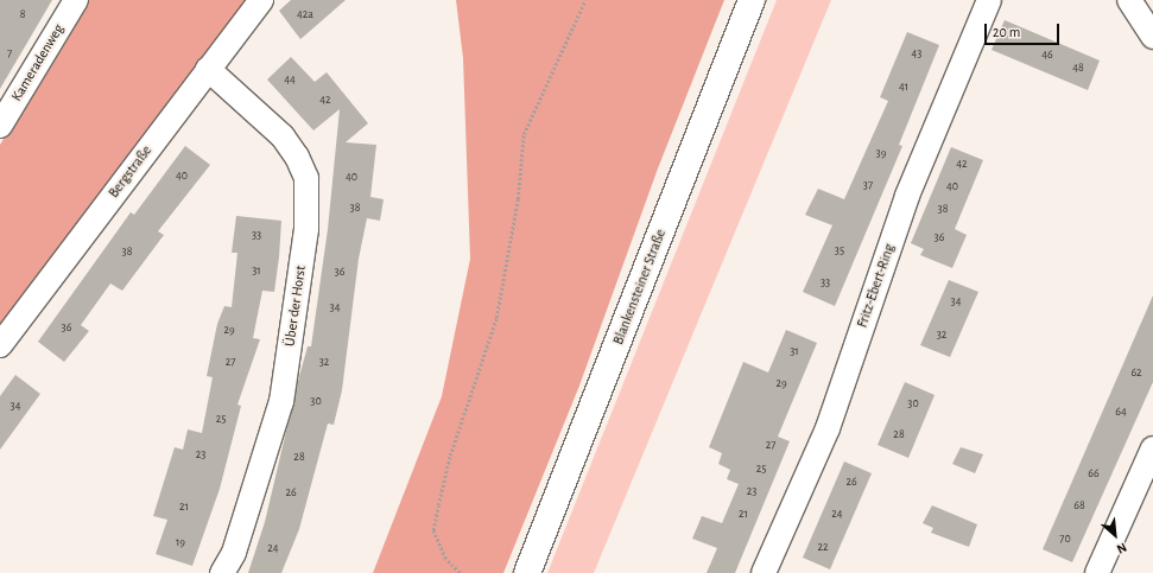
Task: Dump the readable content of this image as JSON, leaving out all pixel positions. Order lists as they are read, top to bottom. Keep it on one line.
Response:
{"streets":{"main road":["Blankensteiner Straße"],"street":["Kameradenweg","Bergstraße","Fritz-Ebert-Ring","Über der Horst"]},"crossings":[["Bergstraße","Über der Horst"]],"house_numbers":["8","42a","7","43","46","48","44","41","42","39","42","40","40","37","40","38","38","33","36","35","38","31","36","33","34","34","36","29","32","31","27","32","62","29","30","30","34","64","25","28","27","23","28","25","66","26","23","26","68","21","21","24","70","19","22","24"],"scale_bar":"20 m","north":"bottom right"}
